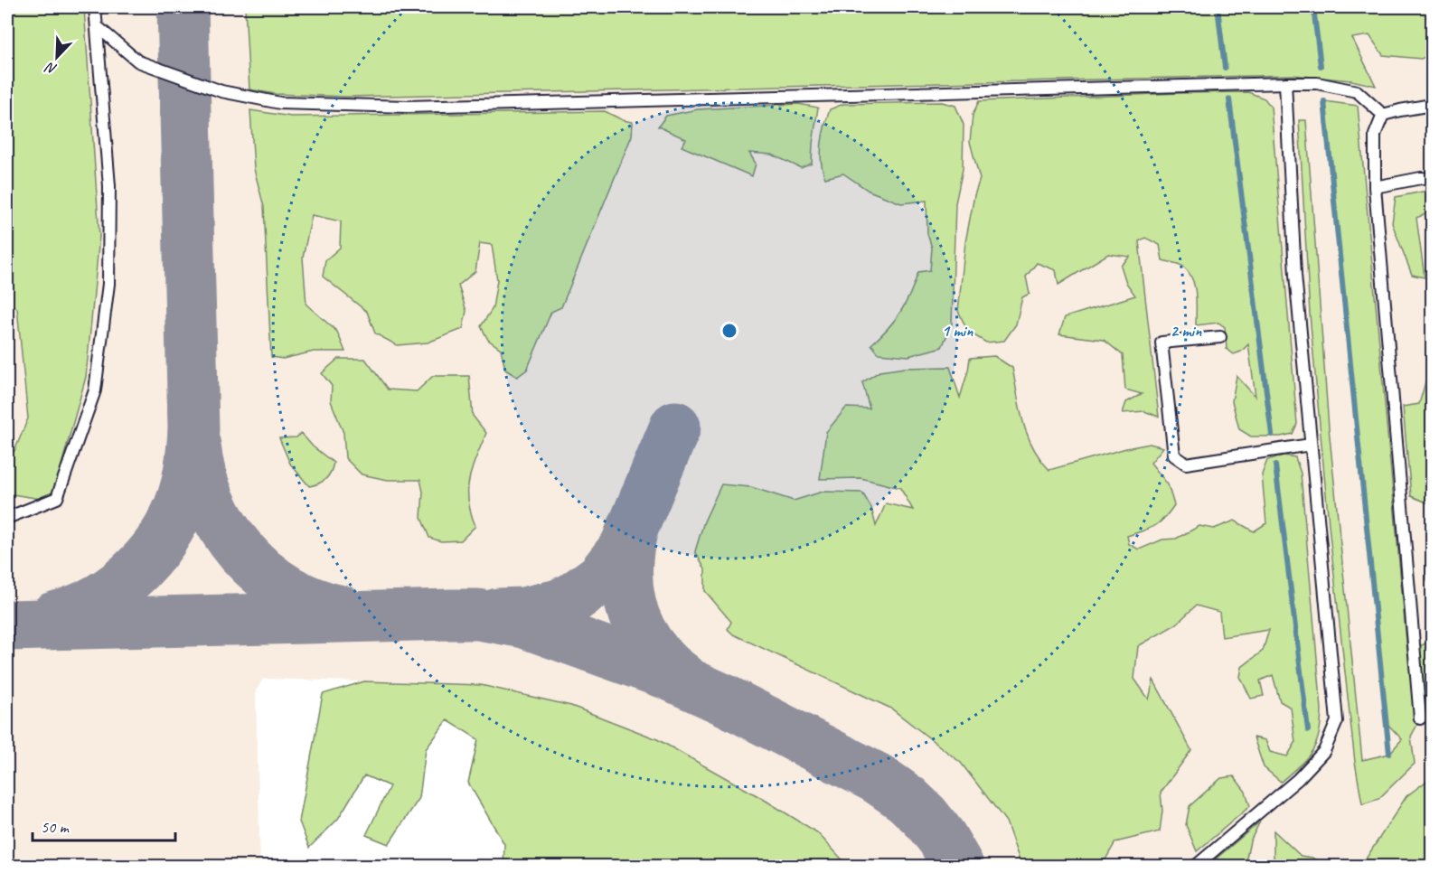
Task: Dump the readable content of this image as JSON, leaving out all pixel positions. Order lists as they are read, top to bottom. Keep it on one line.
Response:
{"scale_bar":"50 m","north":"bottom left","rings":["1 min","2 min"]}
